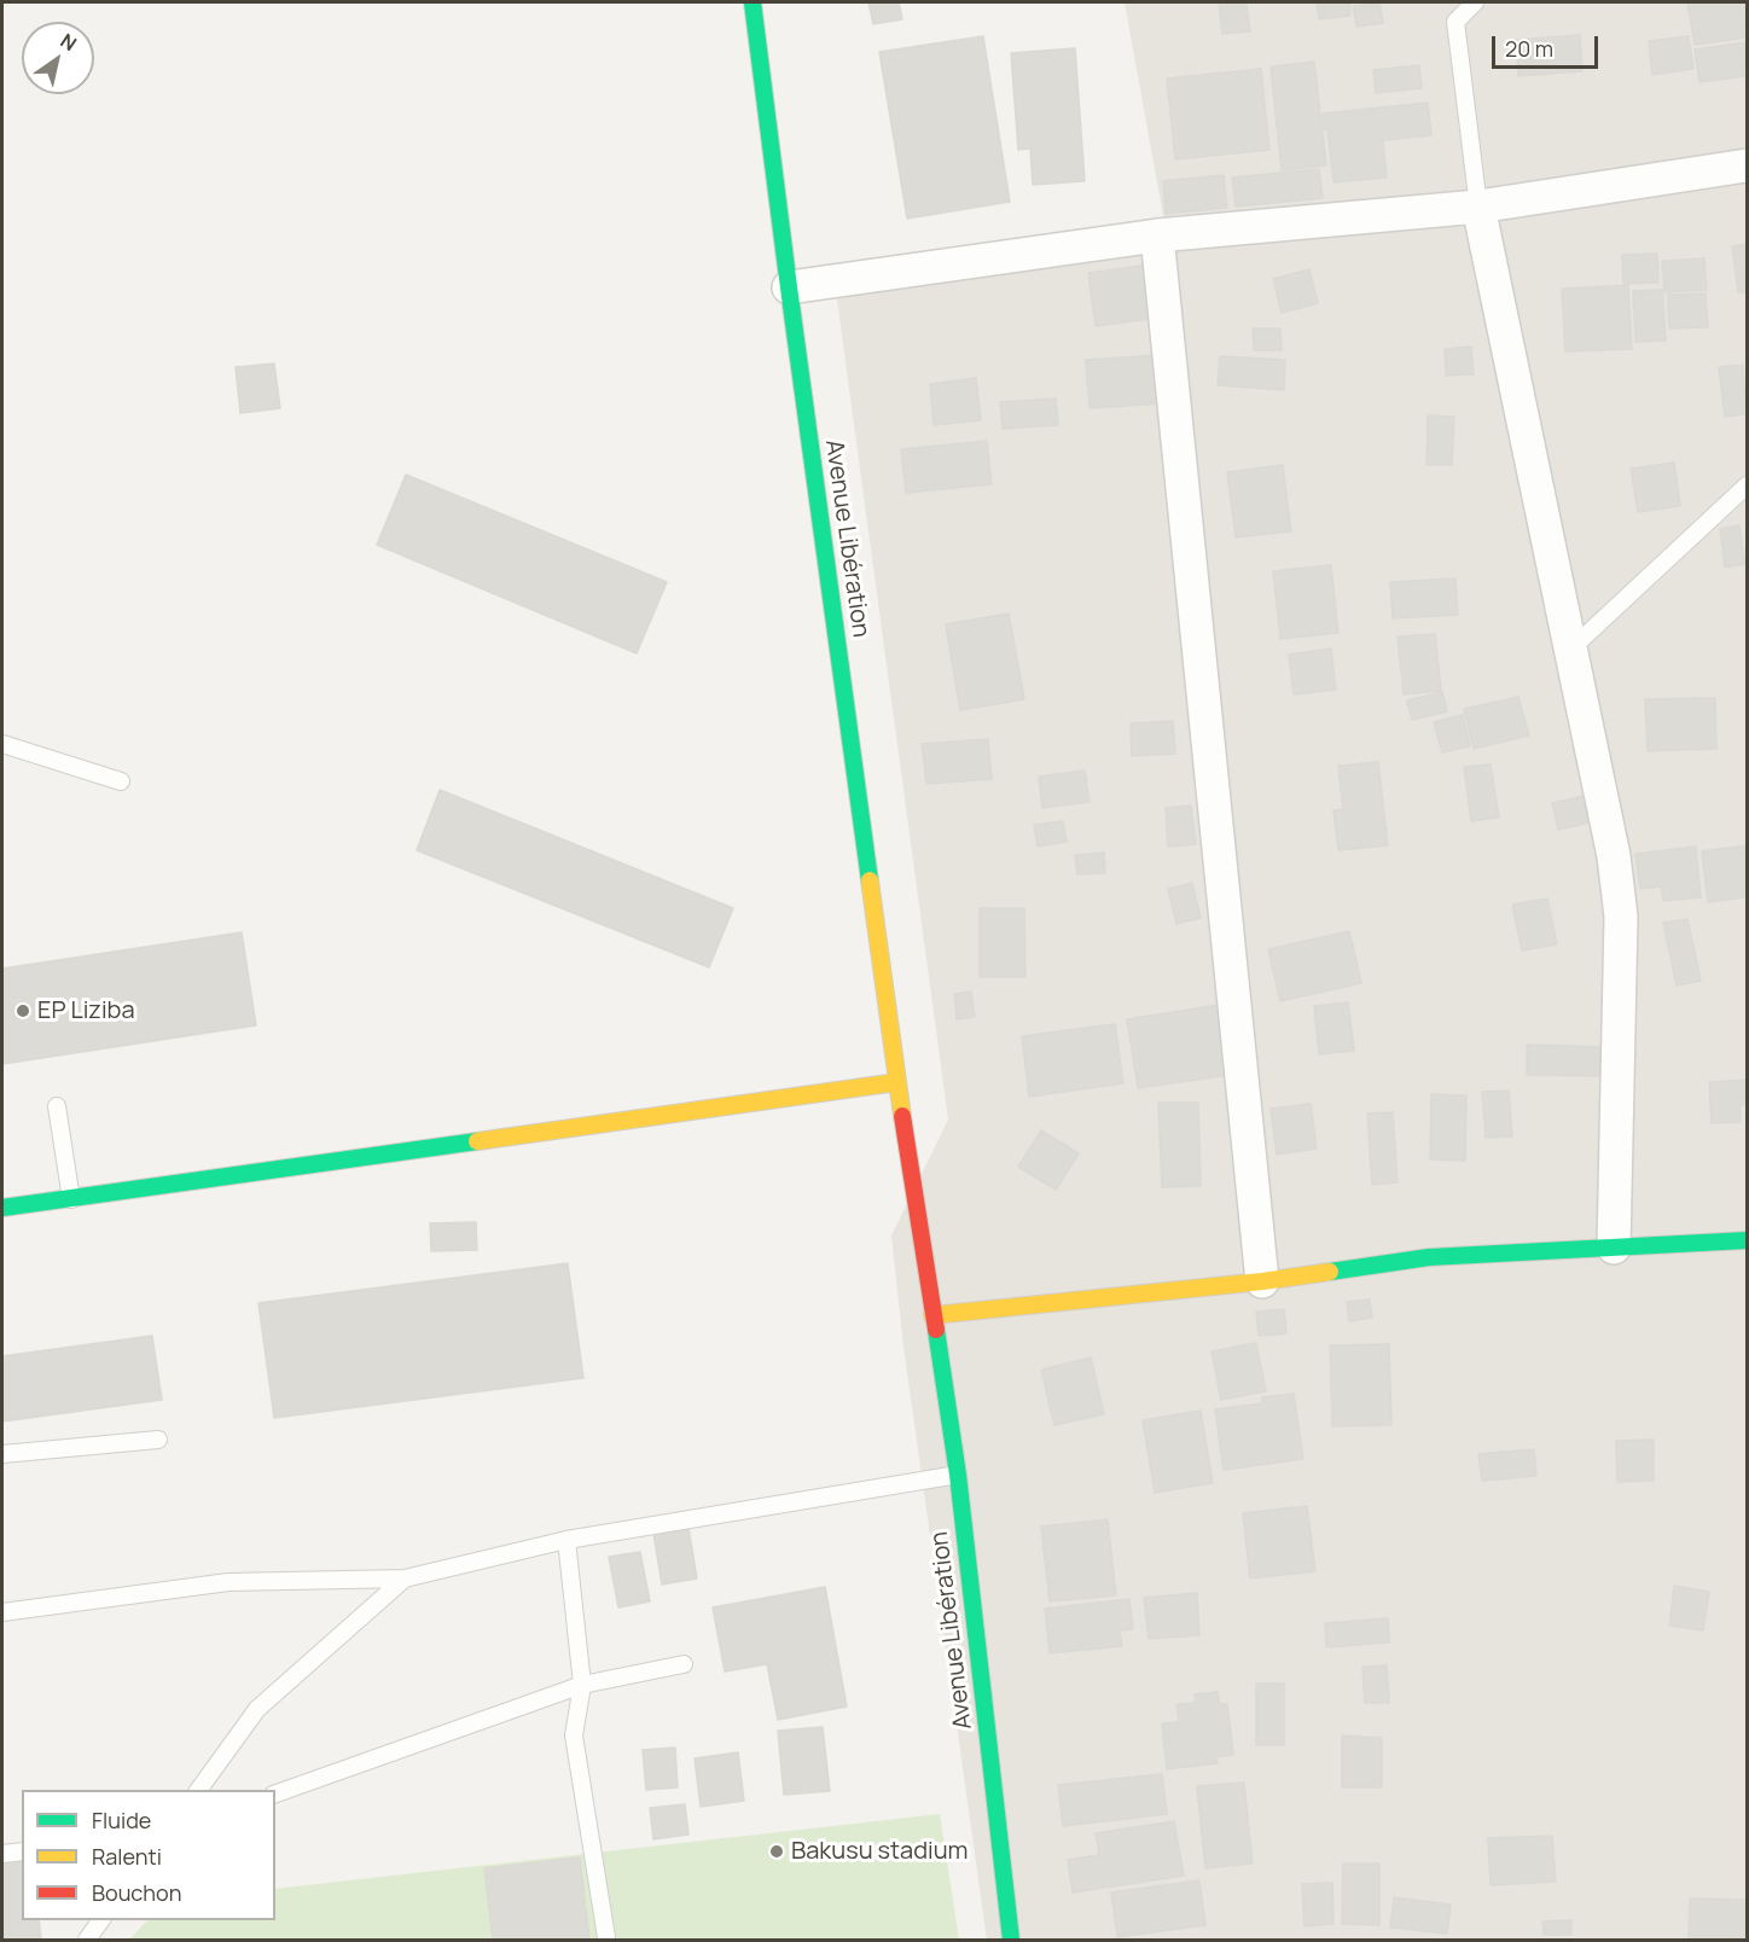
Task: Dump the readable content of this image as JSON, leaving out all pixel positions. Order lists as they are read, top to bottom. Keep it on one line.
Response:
{"streets":{"street":["Avenue Libération"]},"places":["EP Liziba","Bakusu stadium"],"legend":["Fluide","Ralenti","Bouchon"],"scale_bar":"20 m","north":"top right"}
